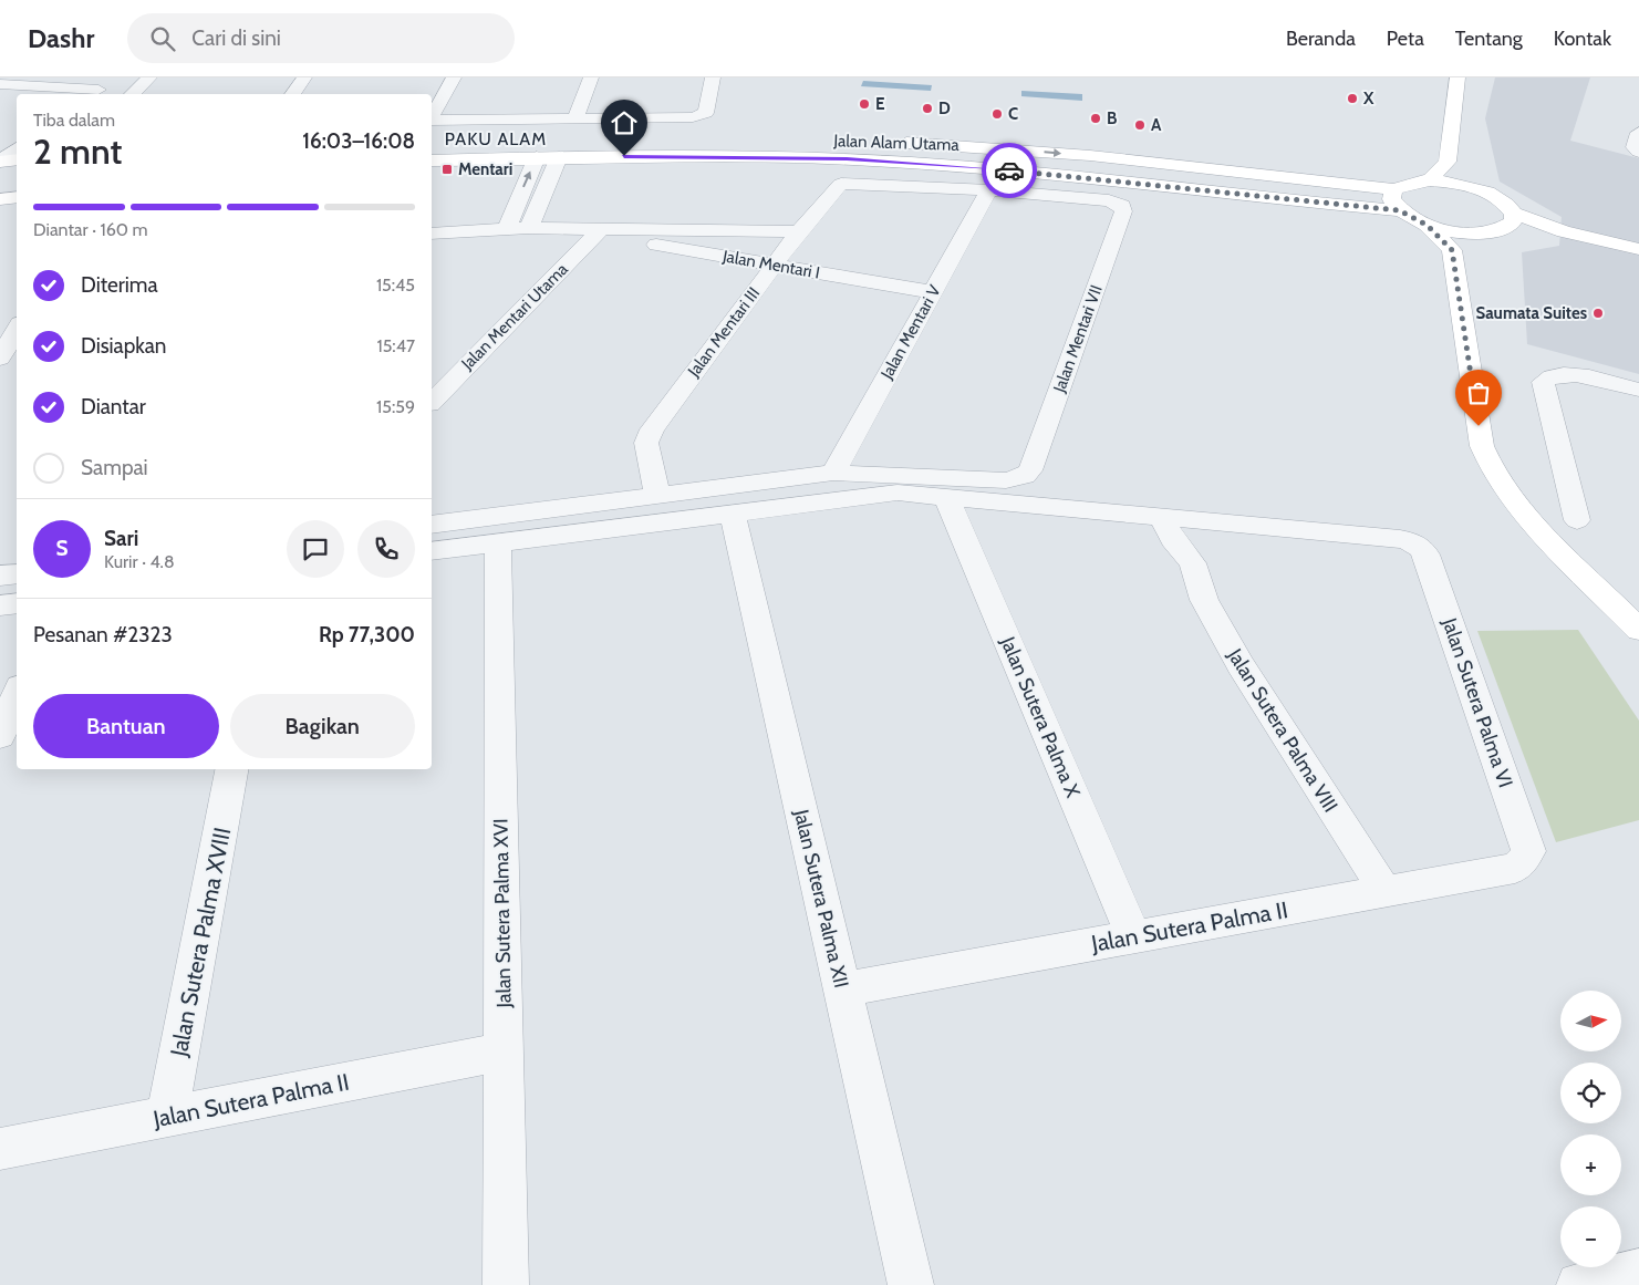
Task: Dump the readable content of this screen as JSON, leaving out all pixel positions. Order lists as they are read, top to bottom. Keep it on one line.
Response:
{"streets":{"main road":["Jalan Alam Utama"],"street":["Jalan Mentari I","Jalan Mentari Utama","Jalan Mentari III","Jalan Mentari V","Jalan Mentari VII","Jalan Sutera Palma VI","Jalan Sutera Palma X","Jalan Sutera Palma VIII","Jalan Sutera Palma XII","Jalan Sutera Palma XVI","Jalan Sutera Palma II","Jalan Sutera Palma XVIII"]},"crossings":[["Jalan Mentari I","Jalan Mentari Utama"],["Jalan Mentari I","Jalan Mentari III"],["Jalan Mentari I","Jalan Mentari V"],["Jalan Mentari III","Jalan Mentari V"],["Jalan Mentari III","Jalan Mentari VII"],["Jalan Mentari V","Jalan Mentari VII"],["Jalan Sutera Palma VI","Jalan Sutera Palma II"],["Jalan Sutera Palma X","Jalan Sutera Palma II"],["Jalan Sutera Palma VIII","Jalan Sutera Palma II"],["Jalan Sutera Palma XII","Jalan Sutera Palma II"],["Jalan Sutera Palma XVI","Jalan Sutera Palma II"],["Jalan Sutera Palma II","Jalan Sutera Palma XVIII"]],"districts":["PAKU ALAM"],"places":{"other":["X","E","D","C","B","A","Saumata Suites"],"transit":["Mentari"]},"north":"right","page":{"header":"Dashr","search":"Cari di sini","nav":["Beranda","Peta","Tentang","Kontak"],"heading":["2 mnt","Tiba dalam","16:03–16:08"],"panel":["Sari","Kurir · 4.8","Pesanan #2323","Rp 77,300"],"bar":"Diantar · 160 m","list":[["Diterima","15:45"],["Disiapkan","15:47"],["Diantar","15:59"],"Sampai"],"round":"S","buttons":["Bantuan","Bagikan"],"map_buttons":["+","−"]}}
